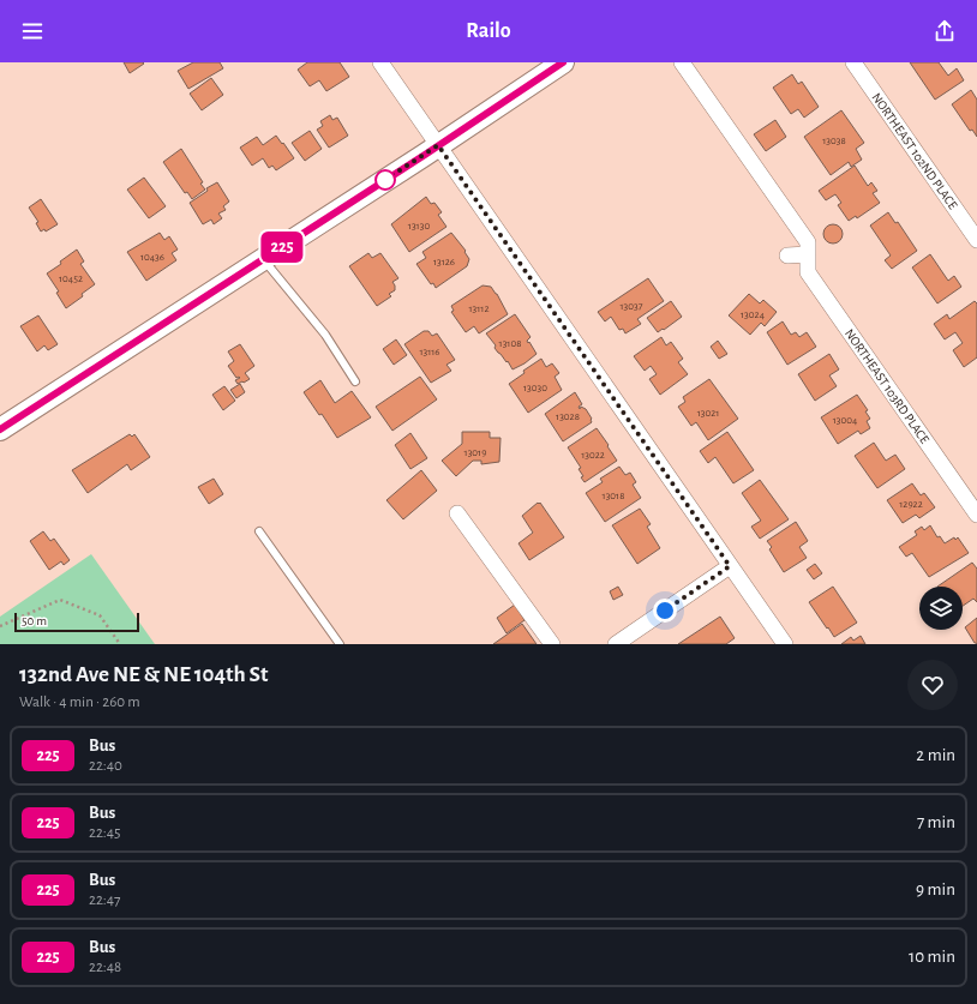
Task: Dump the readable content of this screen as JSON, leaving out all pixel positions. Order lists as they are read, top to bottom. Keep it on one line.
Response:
{"streets":{"street":["NORTHEAST 102ND PLACE","NORTHEAST 103RD PLACE"]},"lines":["bus line 225"],"house_numbers":["13038","13130","10436","13126","10452","13037","13112","13024","13108","13116","13030","13021","13028","13004","13019","13022","13018","12922"],"scale_bar":"50 m","page":{"header":"Railo","on_map":"225","scale":"50 m","heading":["132nd Ave NE & NE 104th St","Walk · 4 min · 260 m"],"list":[{"mark":"225","name":"Bus","note":"22:40","value":"2 min"},{"mark":"225","name":"Bus","note":"22:45","value":"7 min"},{"mark":"225","name":"Bus","note":"22:47","value":"9 min"},{"mark":"225","name":"Bus","note":"22:48","value":"10 min"}]}}
